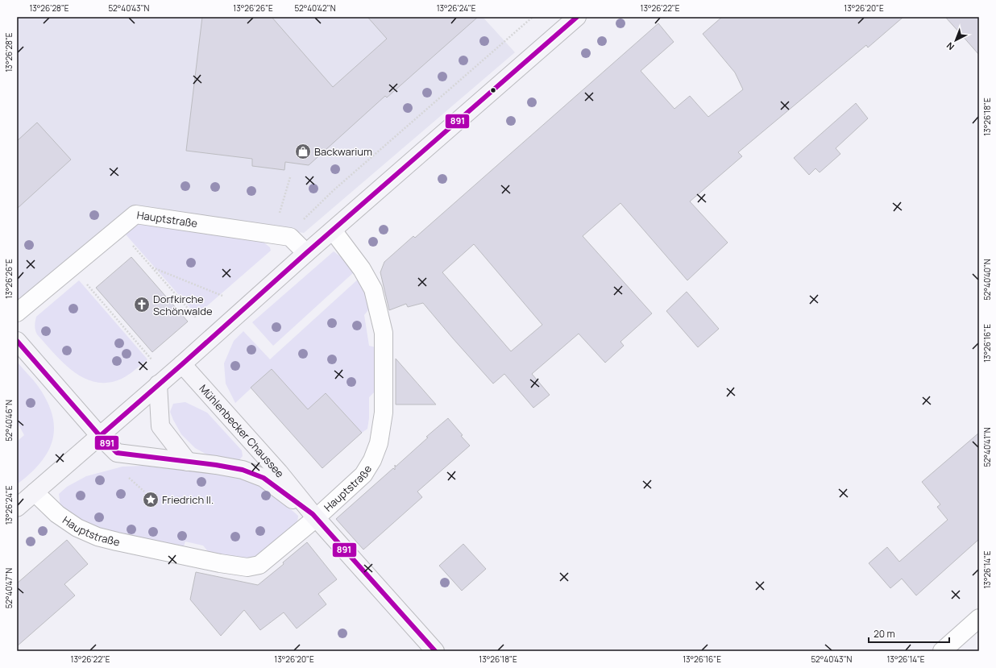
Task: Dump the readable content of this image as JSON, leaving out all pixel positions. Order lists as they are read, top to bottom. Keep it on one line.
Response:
{"streets":{"main road":["Mühlenbecker Chaussee"],"street":["Hauptstraße"]},"crossings":[["Hauptstraße","Mühlenbecker Chaussee"]],"places":{"shop":["Backwarium"],"church":["Dorfkirche Schönwalde"],"place":["Friedrich II."]},"lines":["transit line 891"],"scale_bar":"20 m","north":"bottom left","coordinates":["13°26'28\"E","52°40'43\"N","13°26'26\"E","52°40'42\"N","13°26'24\"E","13°26'22\"E","13°26'20\"E","13°26'18\"E","52°40'40\"N","13°26'16\"E","52°40'46\"N","52°40'41\"N","13°26'14\"E","52°40'47\"N"]}
